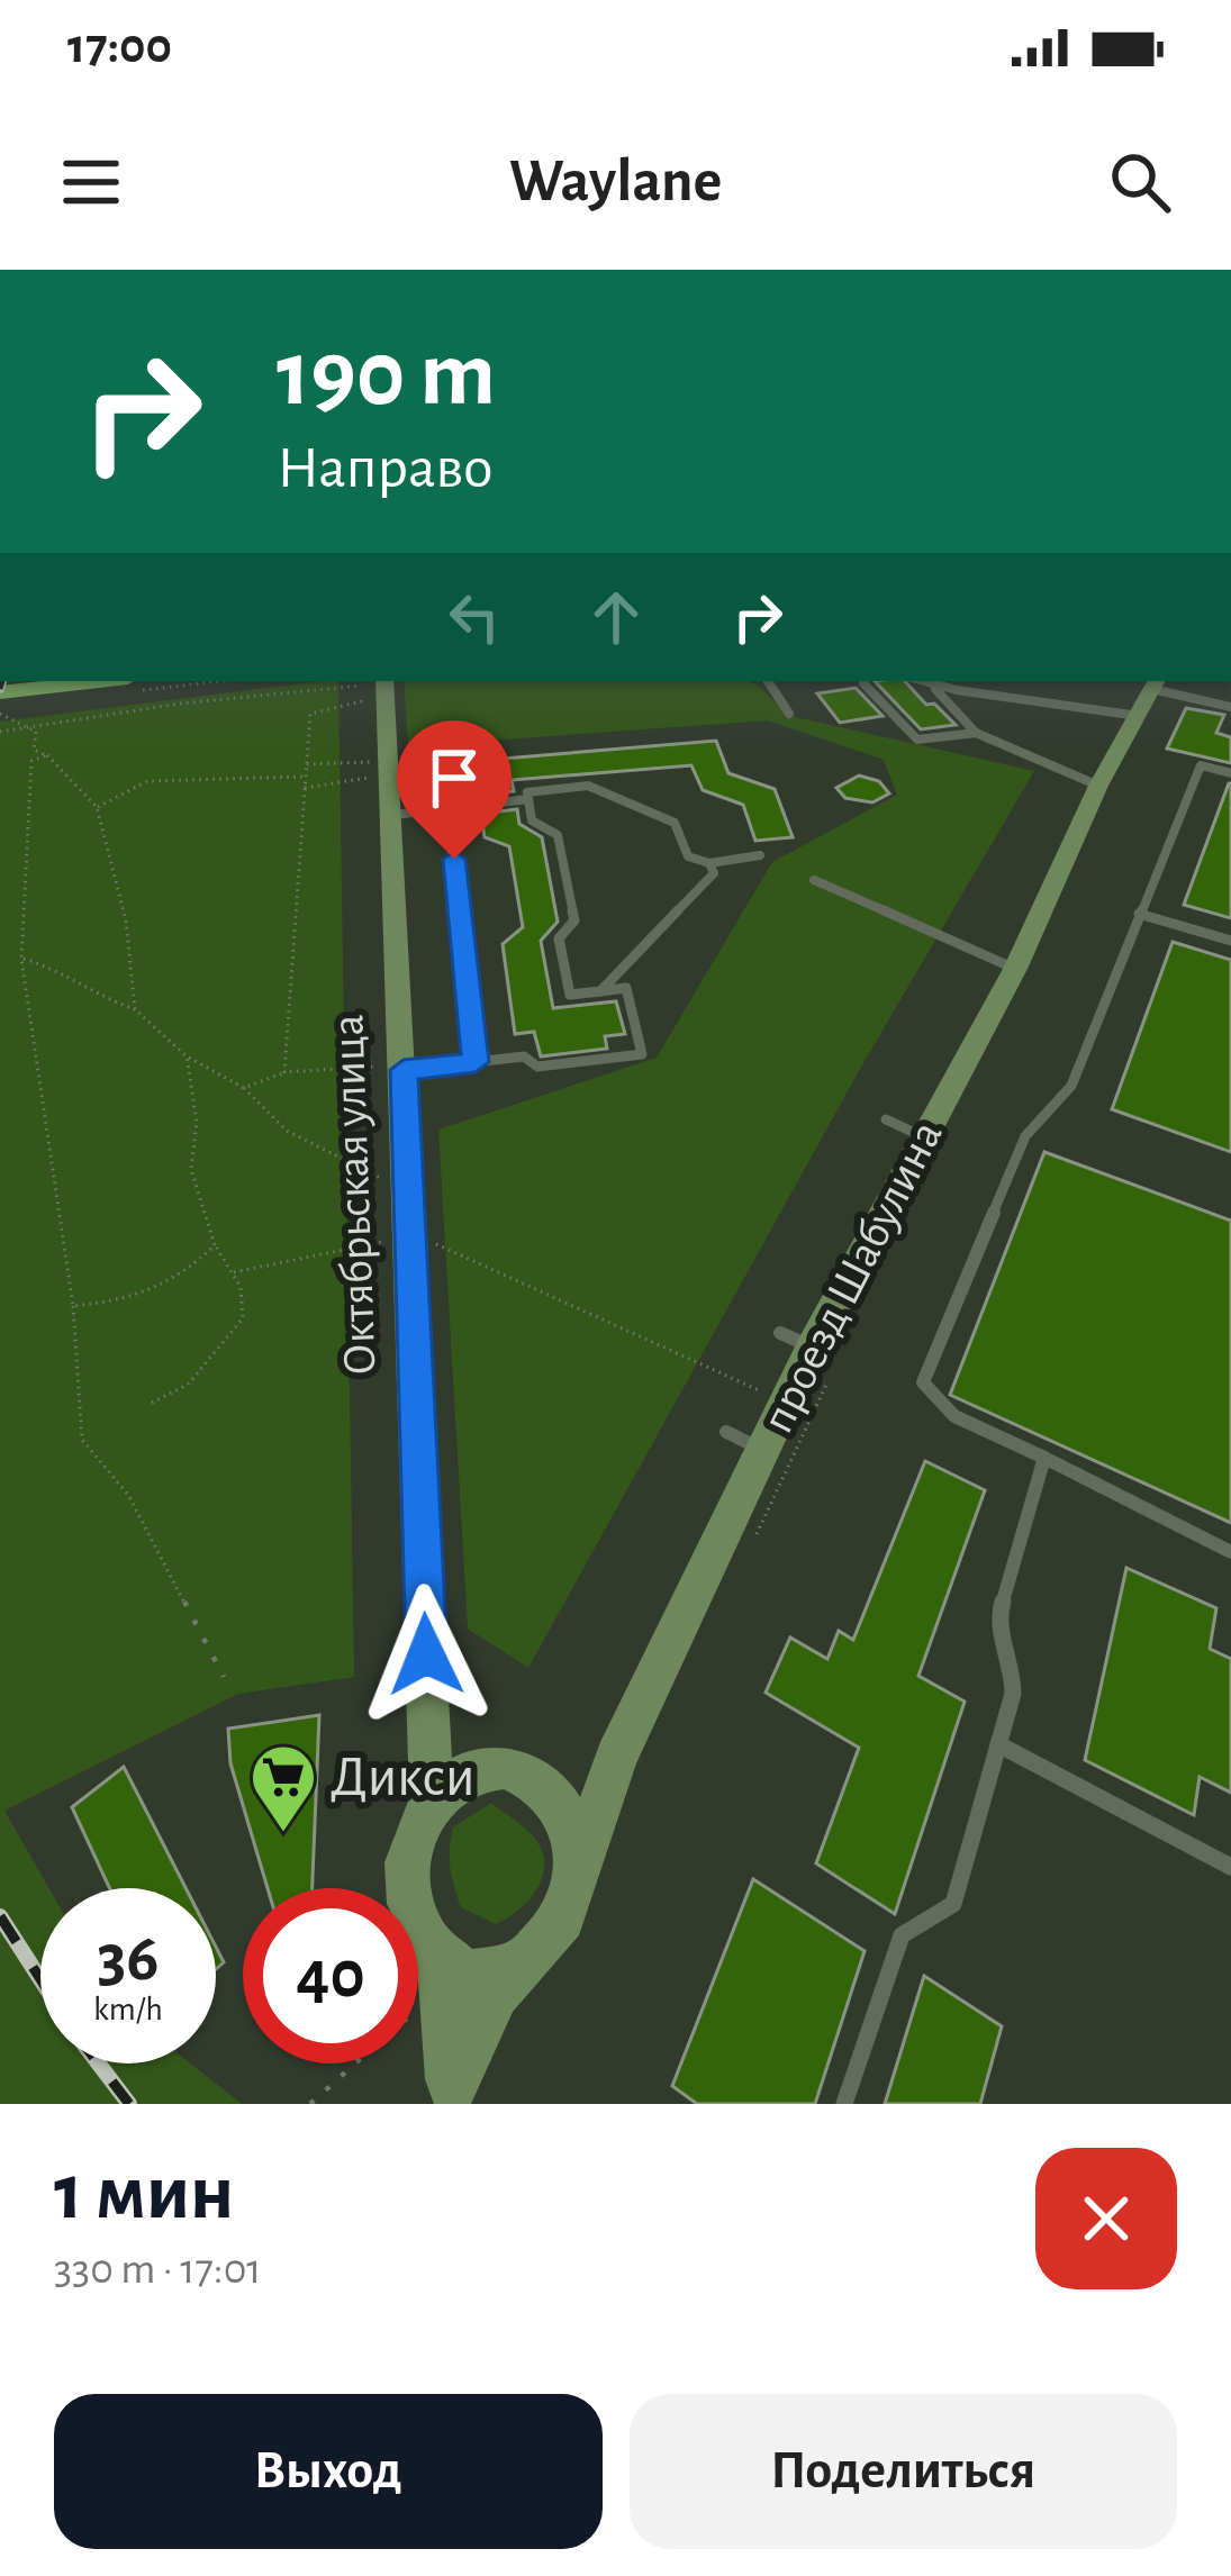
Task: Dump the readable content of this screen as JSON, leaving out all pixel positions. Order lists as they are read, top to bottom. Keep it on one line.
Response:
{"streets":{"street":["Октябрьская улица","проезд Шабулина"]},"crossings":[["Октябрьская улица","проезд Шабулина"]],"places":{"supermarket":["Дикси"]},"page":{"status":"17:00","header":"Waylane","turn":["190 m","Направо"],"speed":"36 km/h","limit":"40","heading":["1 мин","330 m · 17:01"],"buttons":["Выход","Поделиться"]}}
